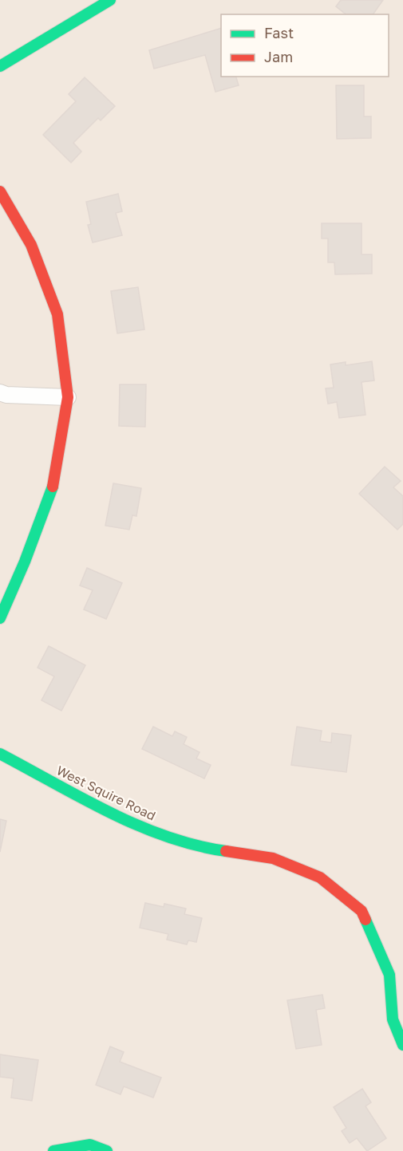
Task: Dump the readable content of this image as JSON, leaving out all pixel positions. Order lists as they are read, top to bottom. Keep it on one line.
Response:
{"streets":{"street":["West Squire Road"]},"legend":["Fast","Jam"]}
